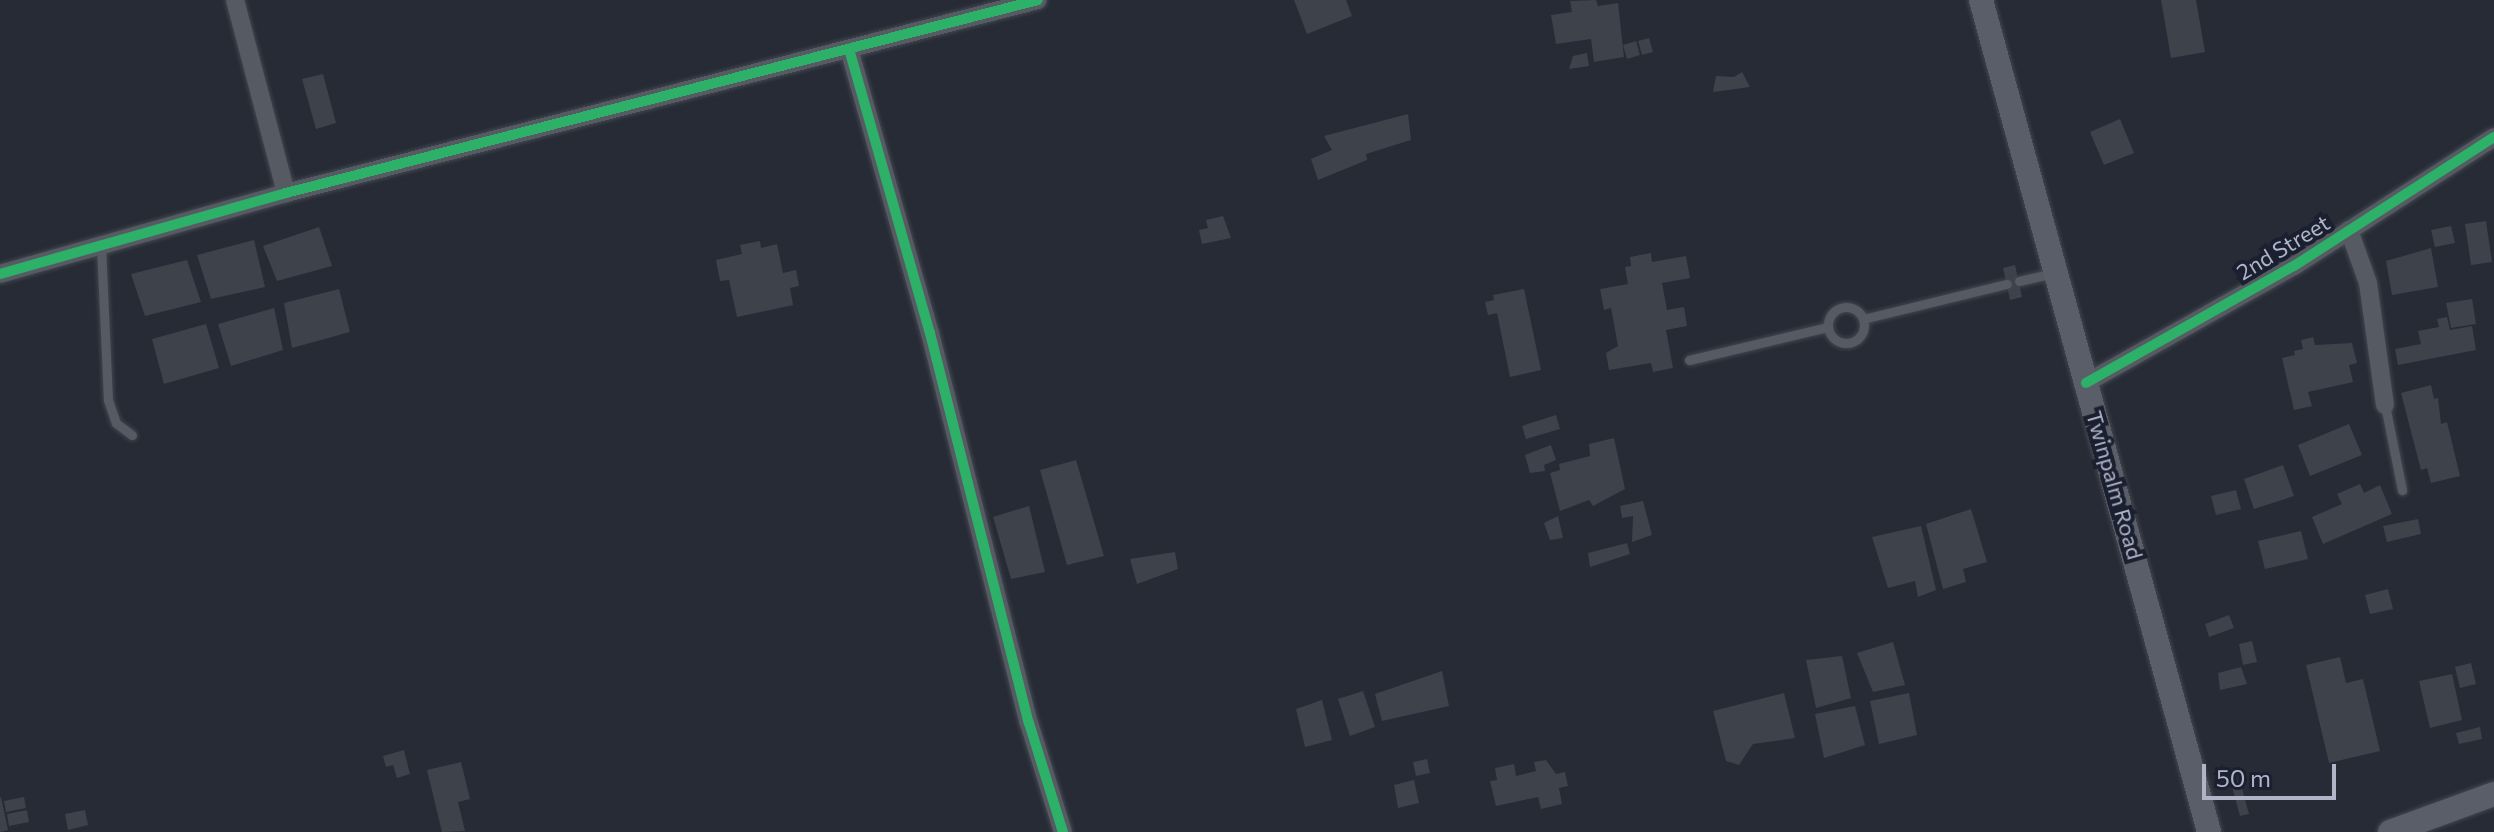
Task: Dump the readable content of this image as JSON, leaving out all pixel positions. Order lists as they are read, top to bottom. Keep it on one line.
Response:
{"streets":{"main road":["Twinpalm Road"],"street":["2nd Street"]},"crossings":[["2nd Street","Twinpalm Road"]],"scale_bar":"50 m"}
